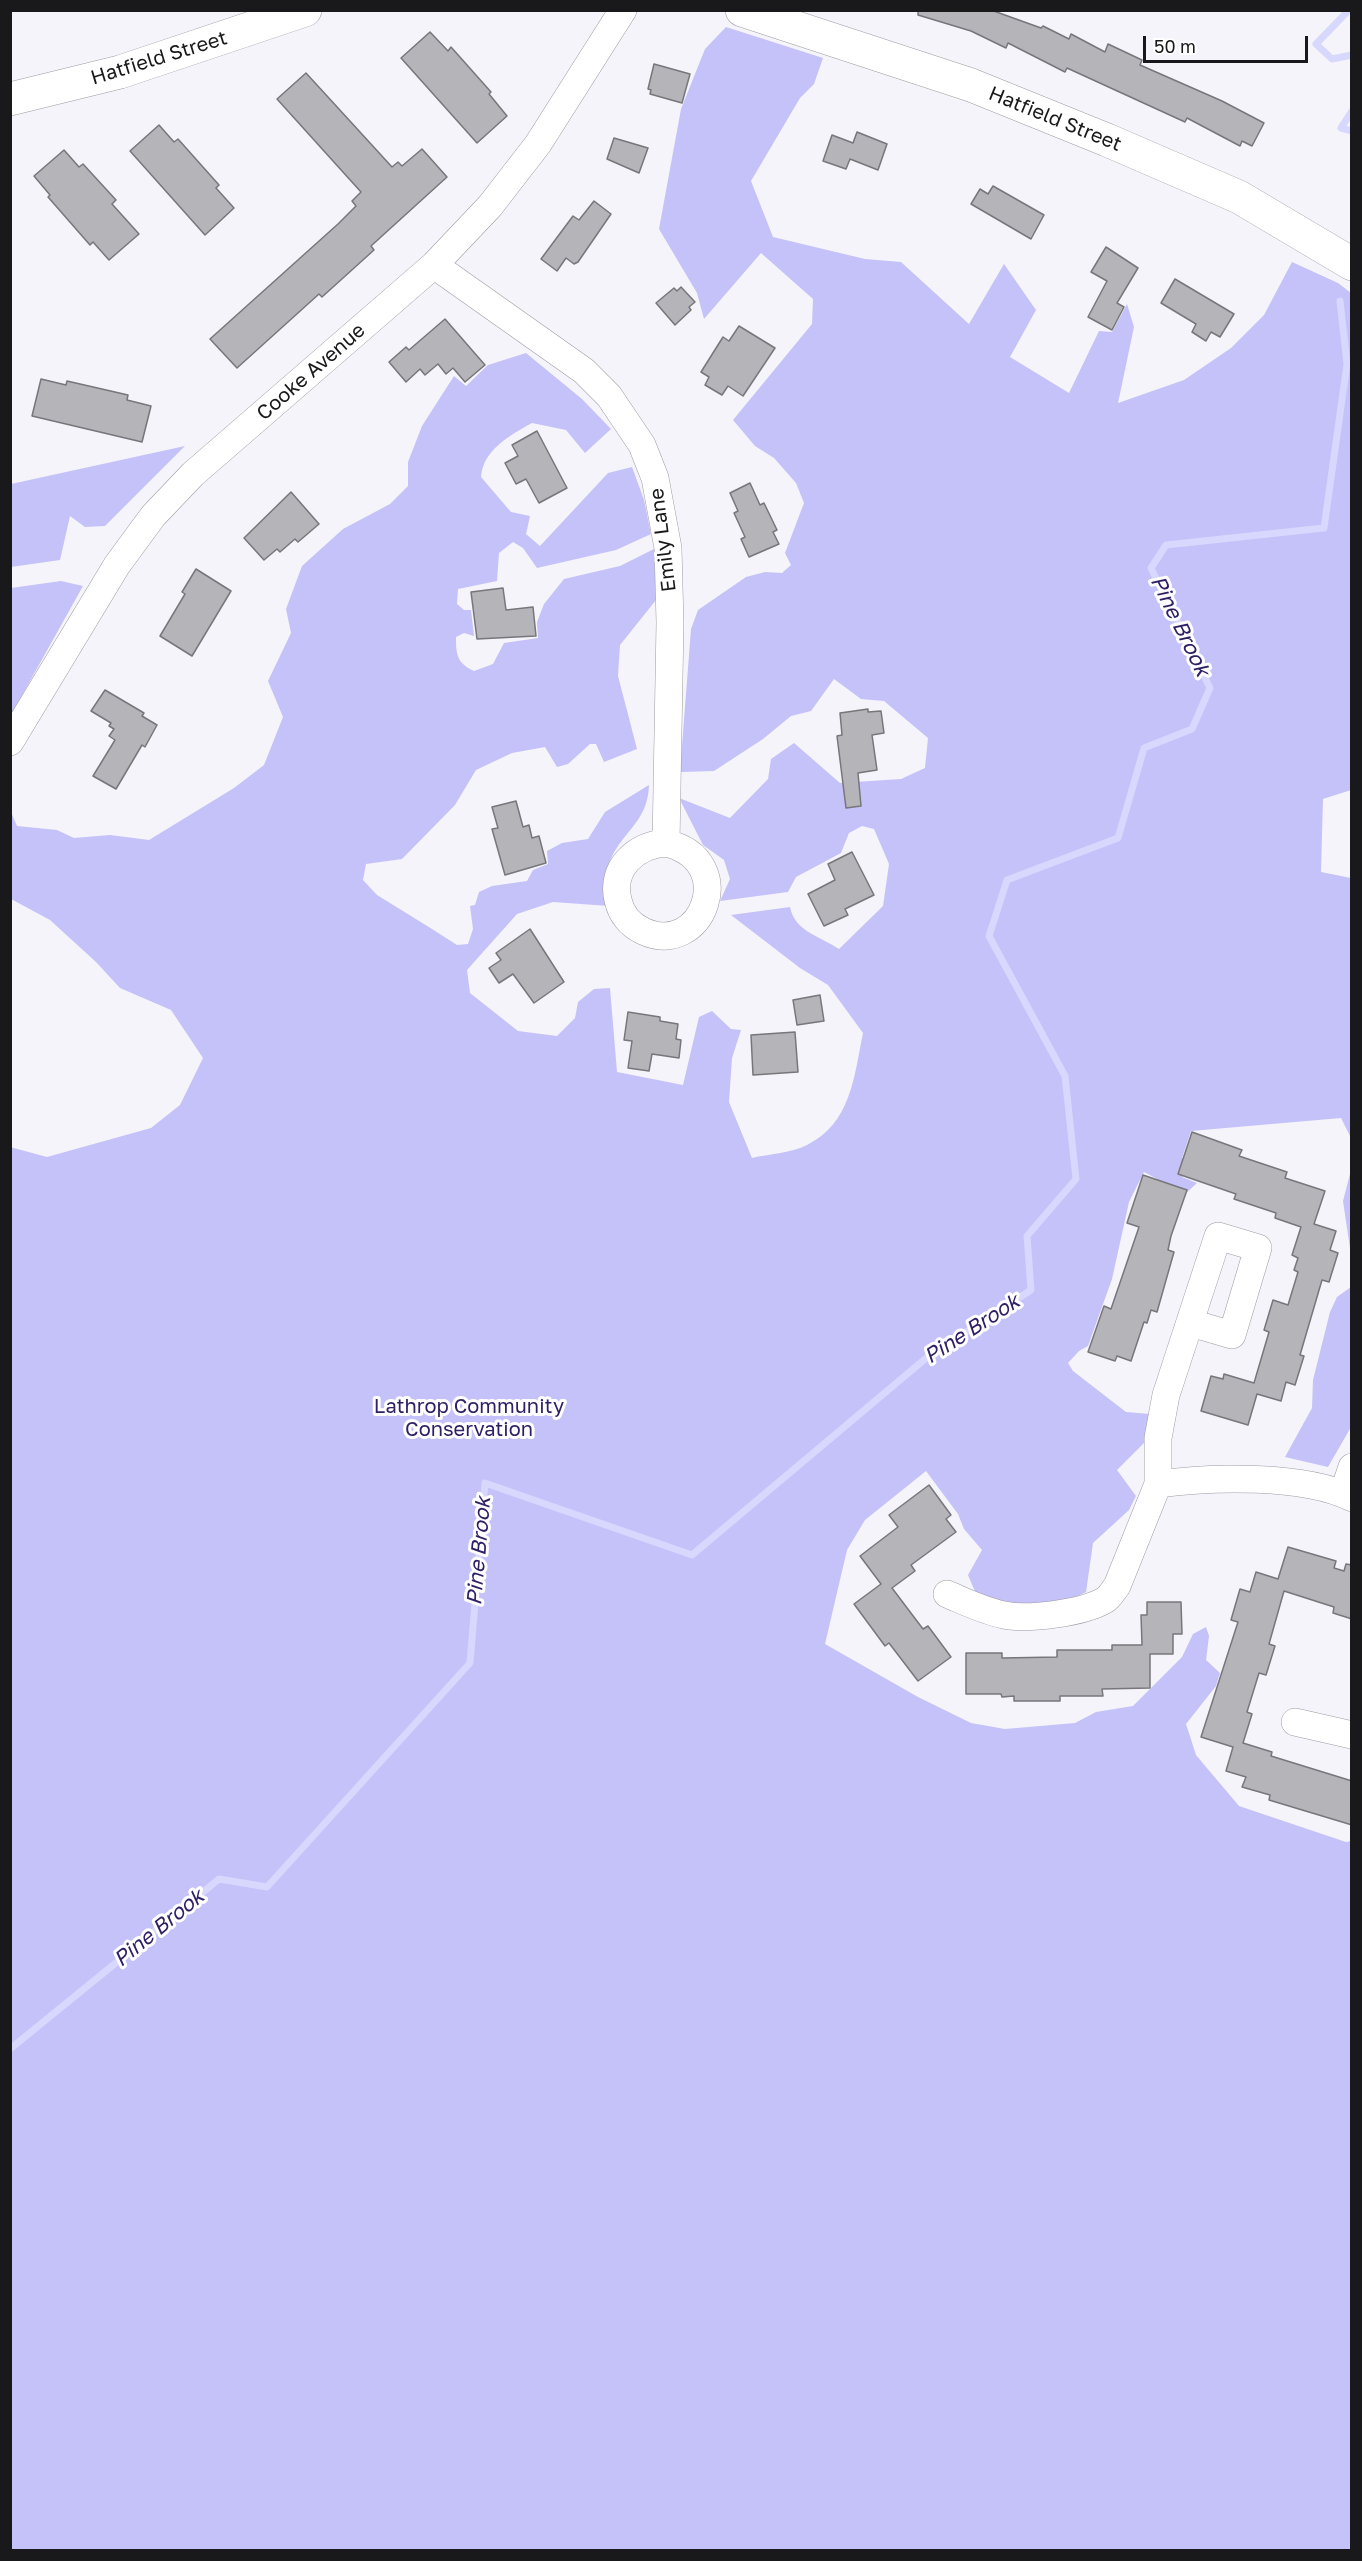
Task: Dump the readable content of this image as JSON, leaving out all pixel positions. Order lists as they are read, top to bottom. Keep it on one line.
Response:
{"streets":{"street":["Hatfield Street","Cooke Avenue","Emily Lane"]},"crossings":[["Cooke Avenue","Emily Lane"]],"water":["Pine Brook"],"parks":["Lathrop Community Conservation"],"scale_bar":"50 m"}
